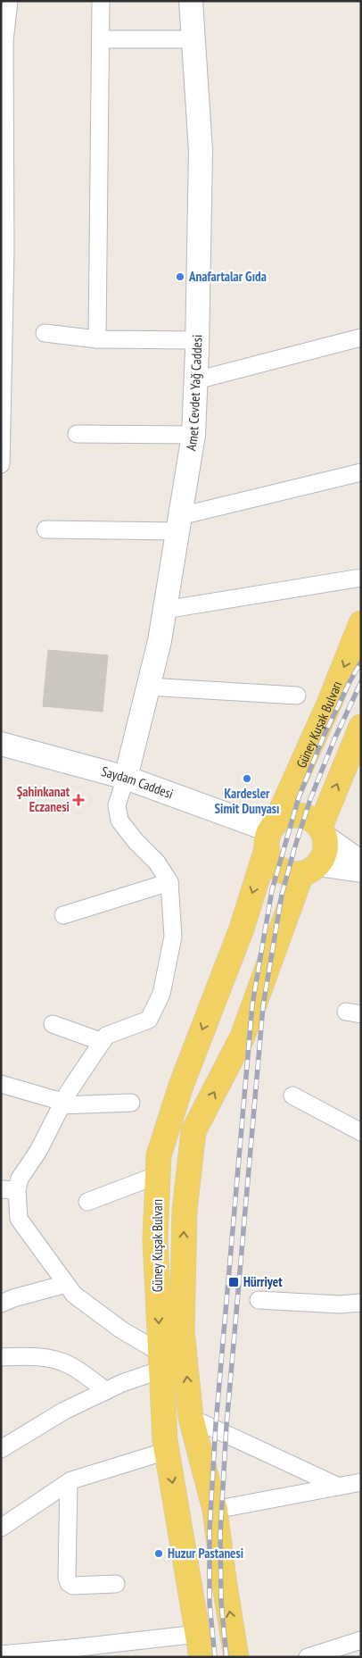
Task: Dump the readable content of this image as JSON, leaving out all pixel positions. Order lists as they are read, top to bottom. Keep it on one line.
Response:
{"streets":{"main road":["Amet Cevdet Yağ Caddesi","Güney Kuşak Bulvarı","Saydam Caddesi"]},"crossings":[["Amet Cevdet Yağ Caddesi","Saydam Caddesi"],["Güney Kuşak Bulvarı","Saydam Caddesi"]],"places":{"other":["Anafartalar Gıda","Kardesler Simit Dunyası","Huzur Pastanesi"],"health":["Şahinkanat Eczanesi"],"transit":["Hürriyet"]}}
